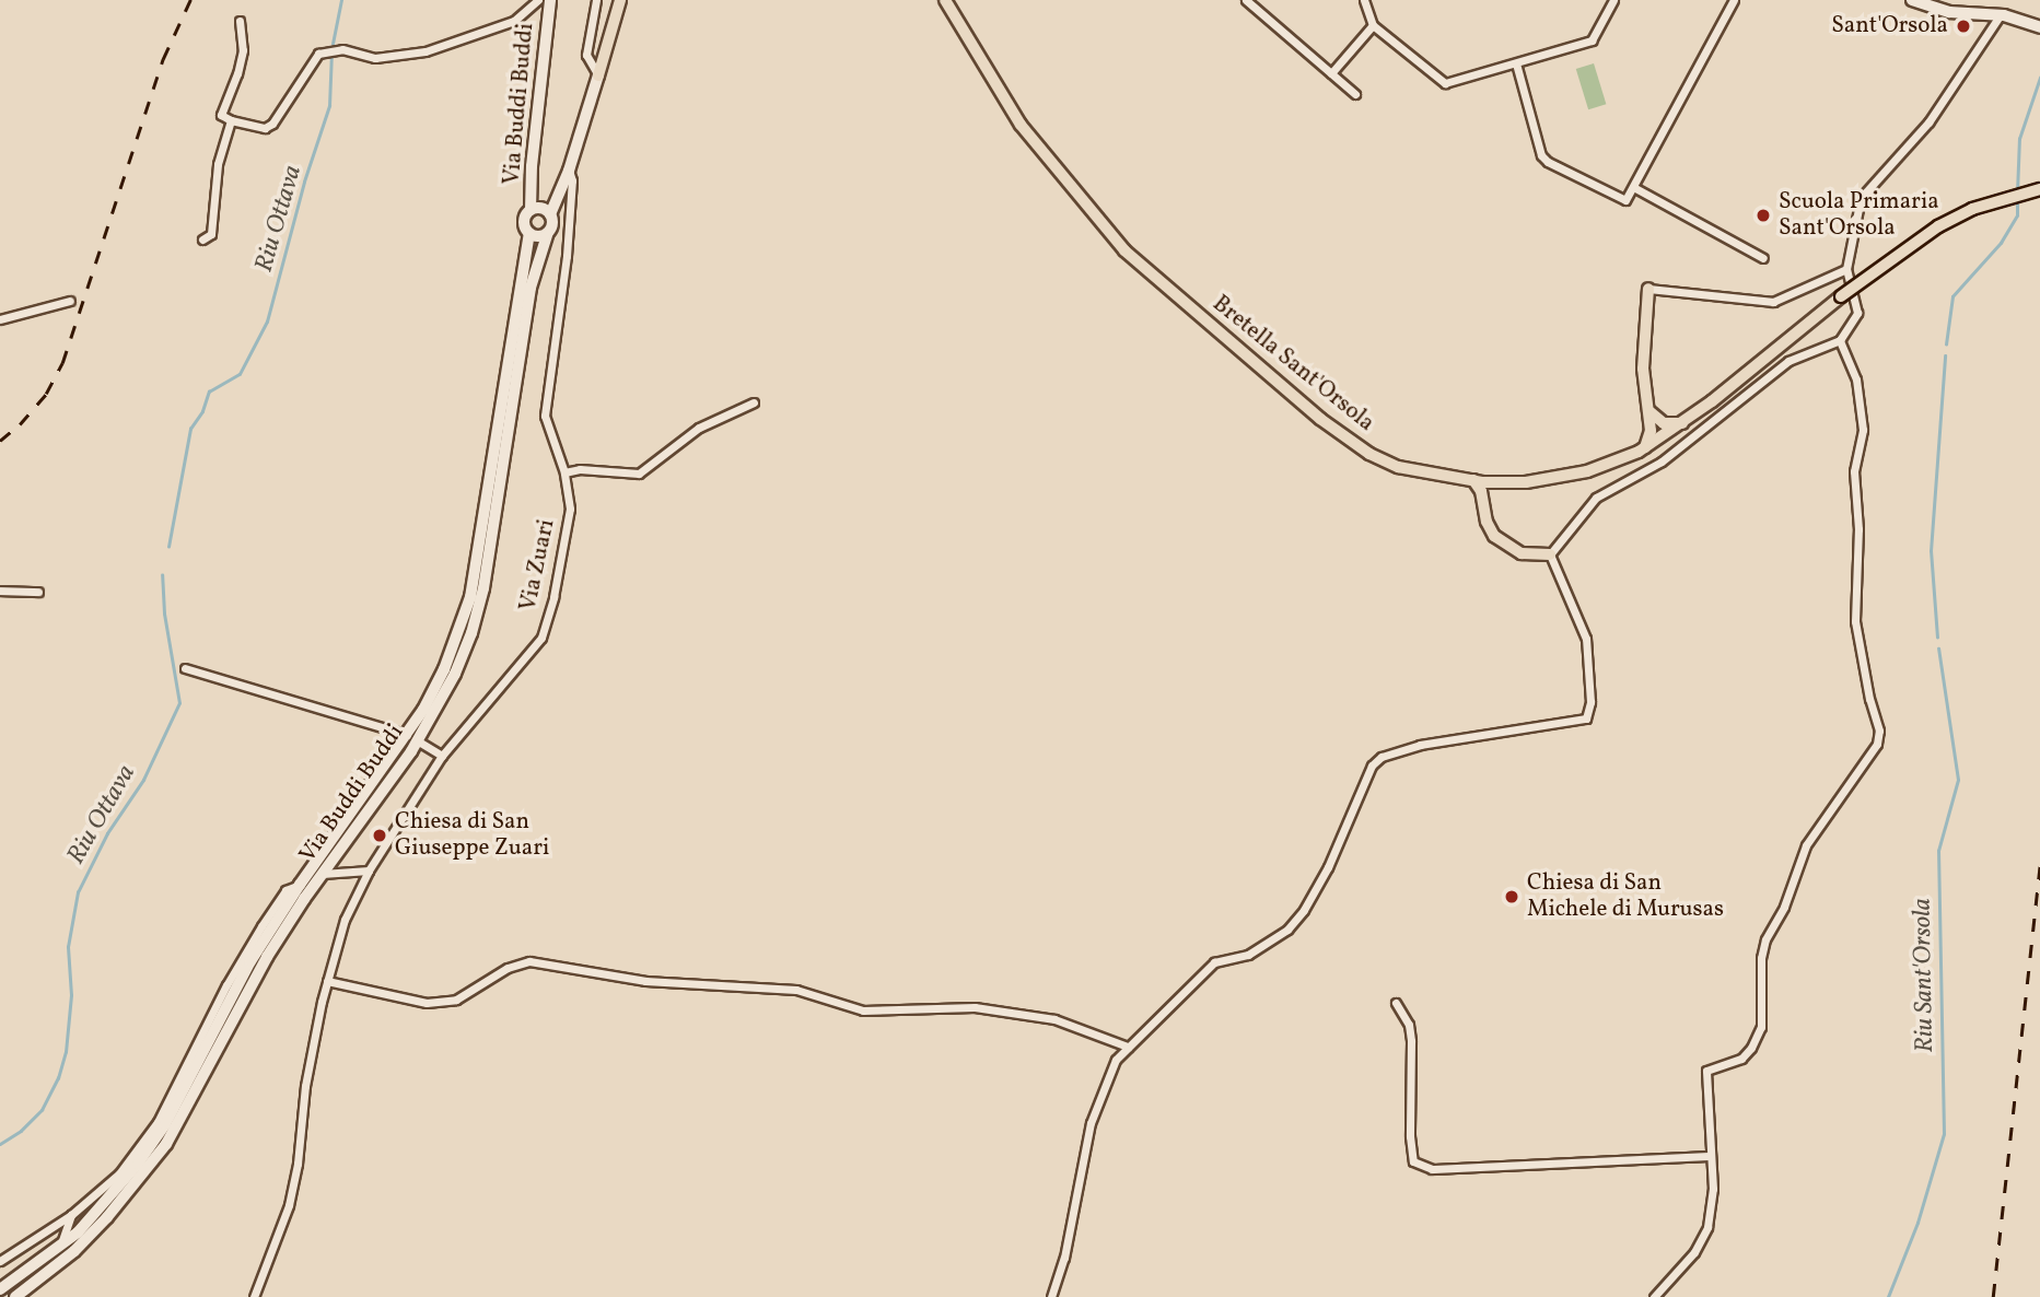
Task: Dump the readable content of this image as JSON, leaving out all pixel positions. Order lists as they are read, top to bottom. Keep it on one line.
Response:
{"streets":{"main road":["Via Buddi Buddi","Bretella Sant'Orsola"],"street":["Via Zuari"]},"crossings":[["Via Buddi Buddi","Via Zuari"]],"water":["Riu Ottava","Riu Sant'Orsola"],"places":["Sant'Orsola","Scuola Primaria Sant'Orsola","Chiesa di San Giuseppe Zuari","Chiesa di San Michele di Murusas"]}
